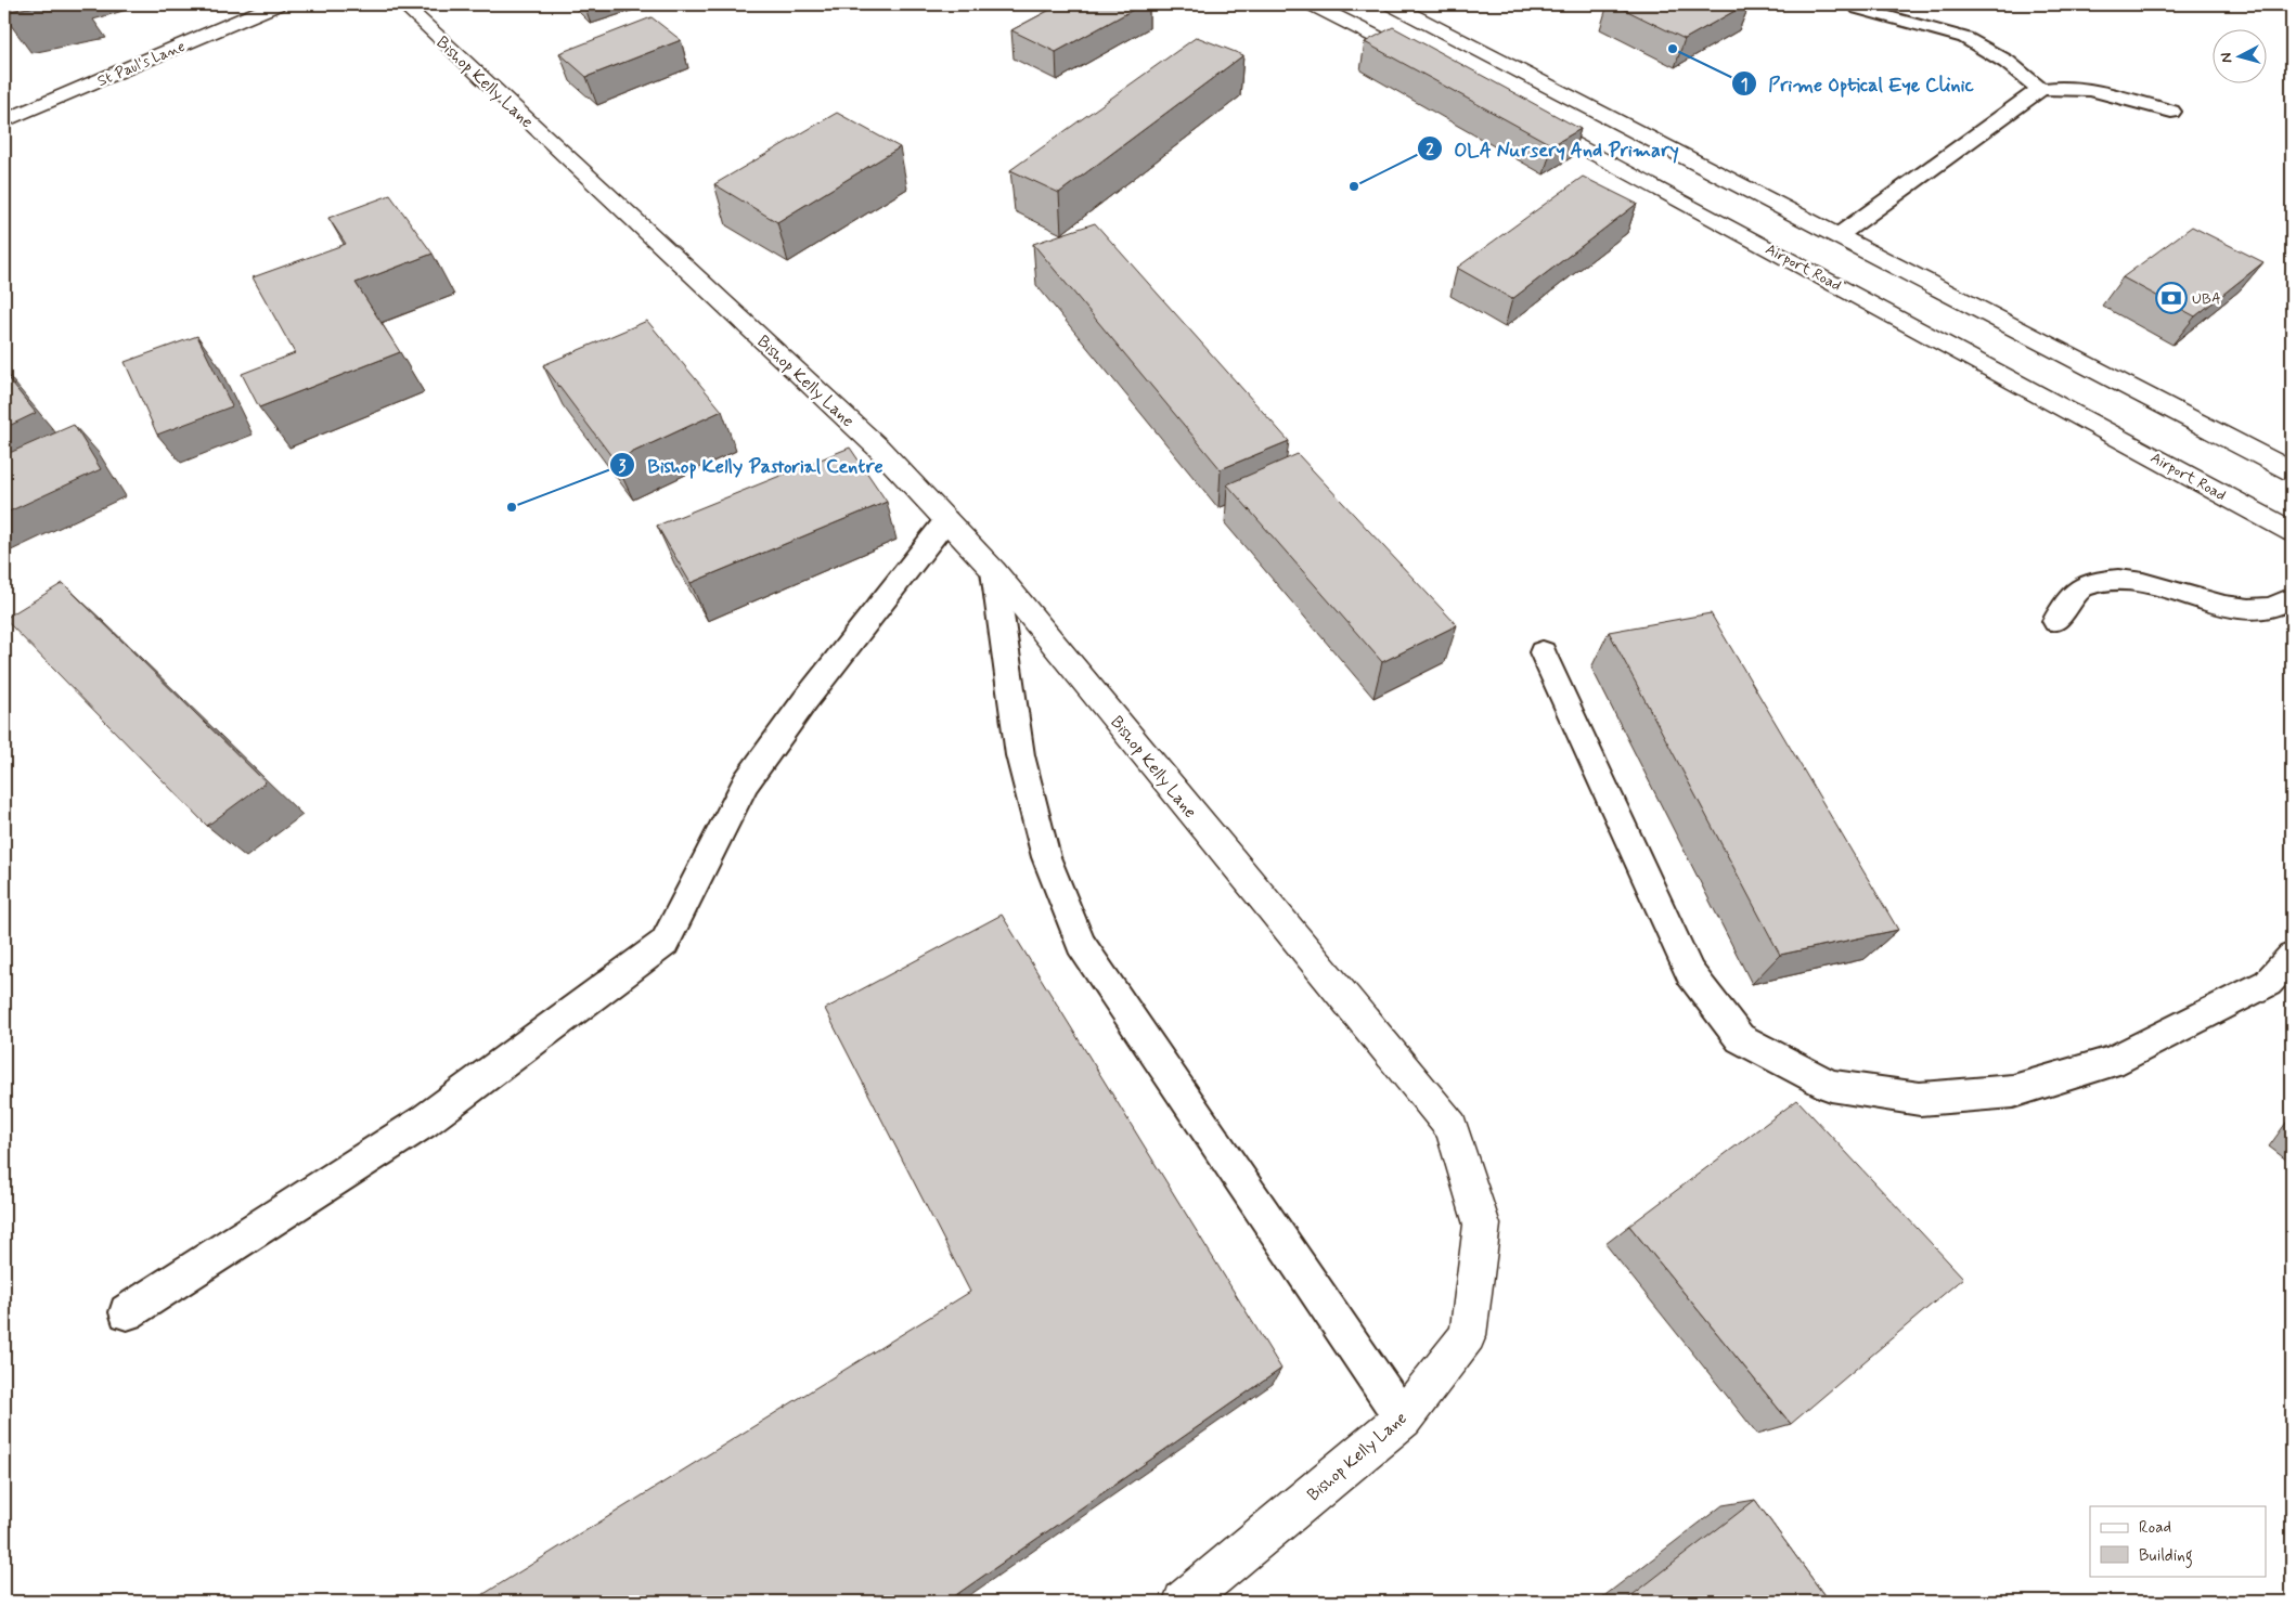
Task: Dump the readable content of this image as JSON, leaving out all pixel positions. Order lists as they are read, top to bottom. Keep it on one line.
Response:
{"streets":{"street":["St Paul's Lane","Bishop Kelly Lane","Airport Road"]},"places":{"other":["Prime Optical Eye Clinic","OLA Nursery And Primary","Bishop Kelly Pastorial Centre"],"bank":["UBA"]},"legend":["Road","Building"],"north":"left"}
